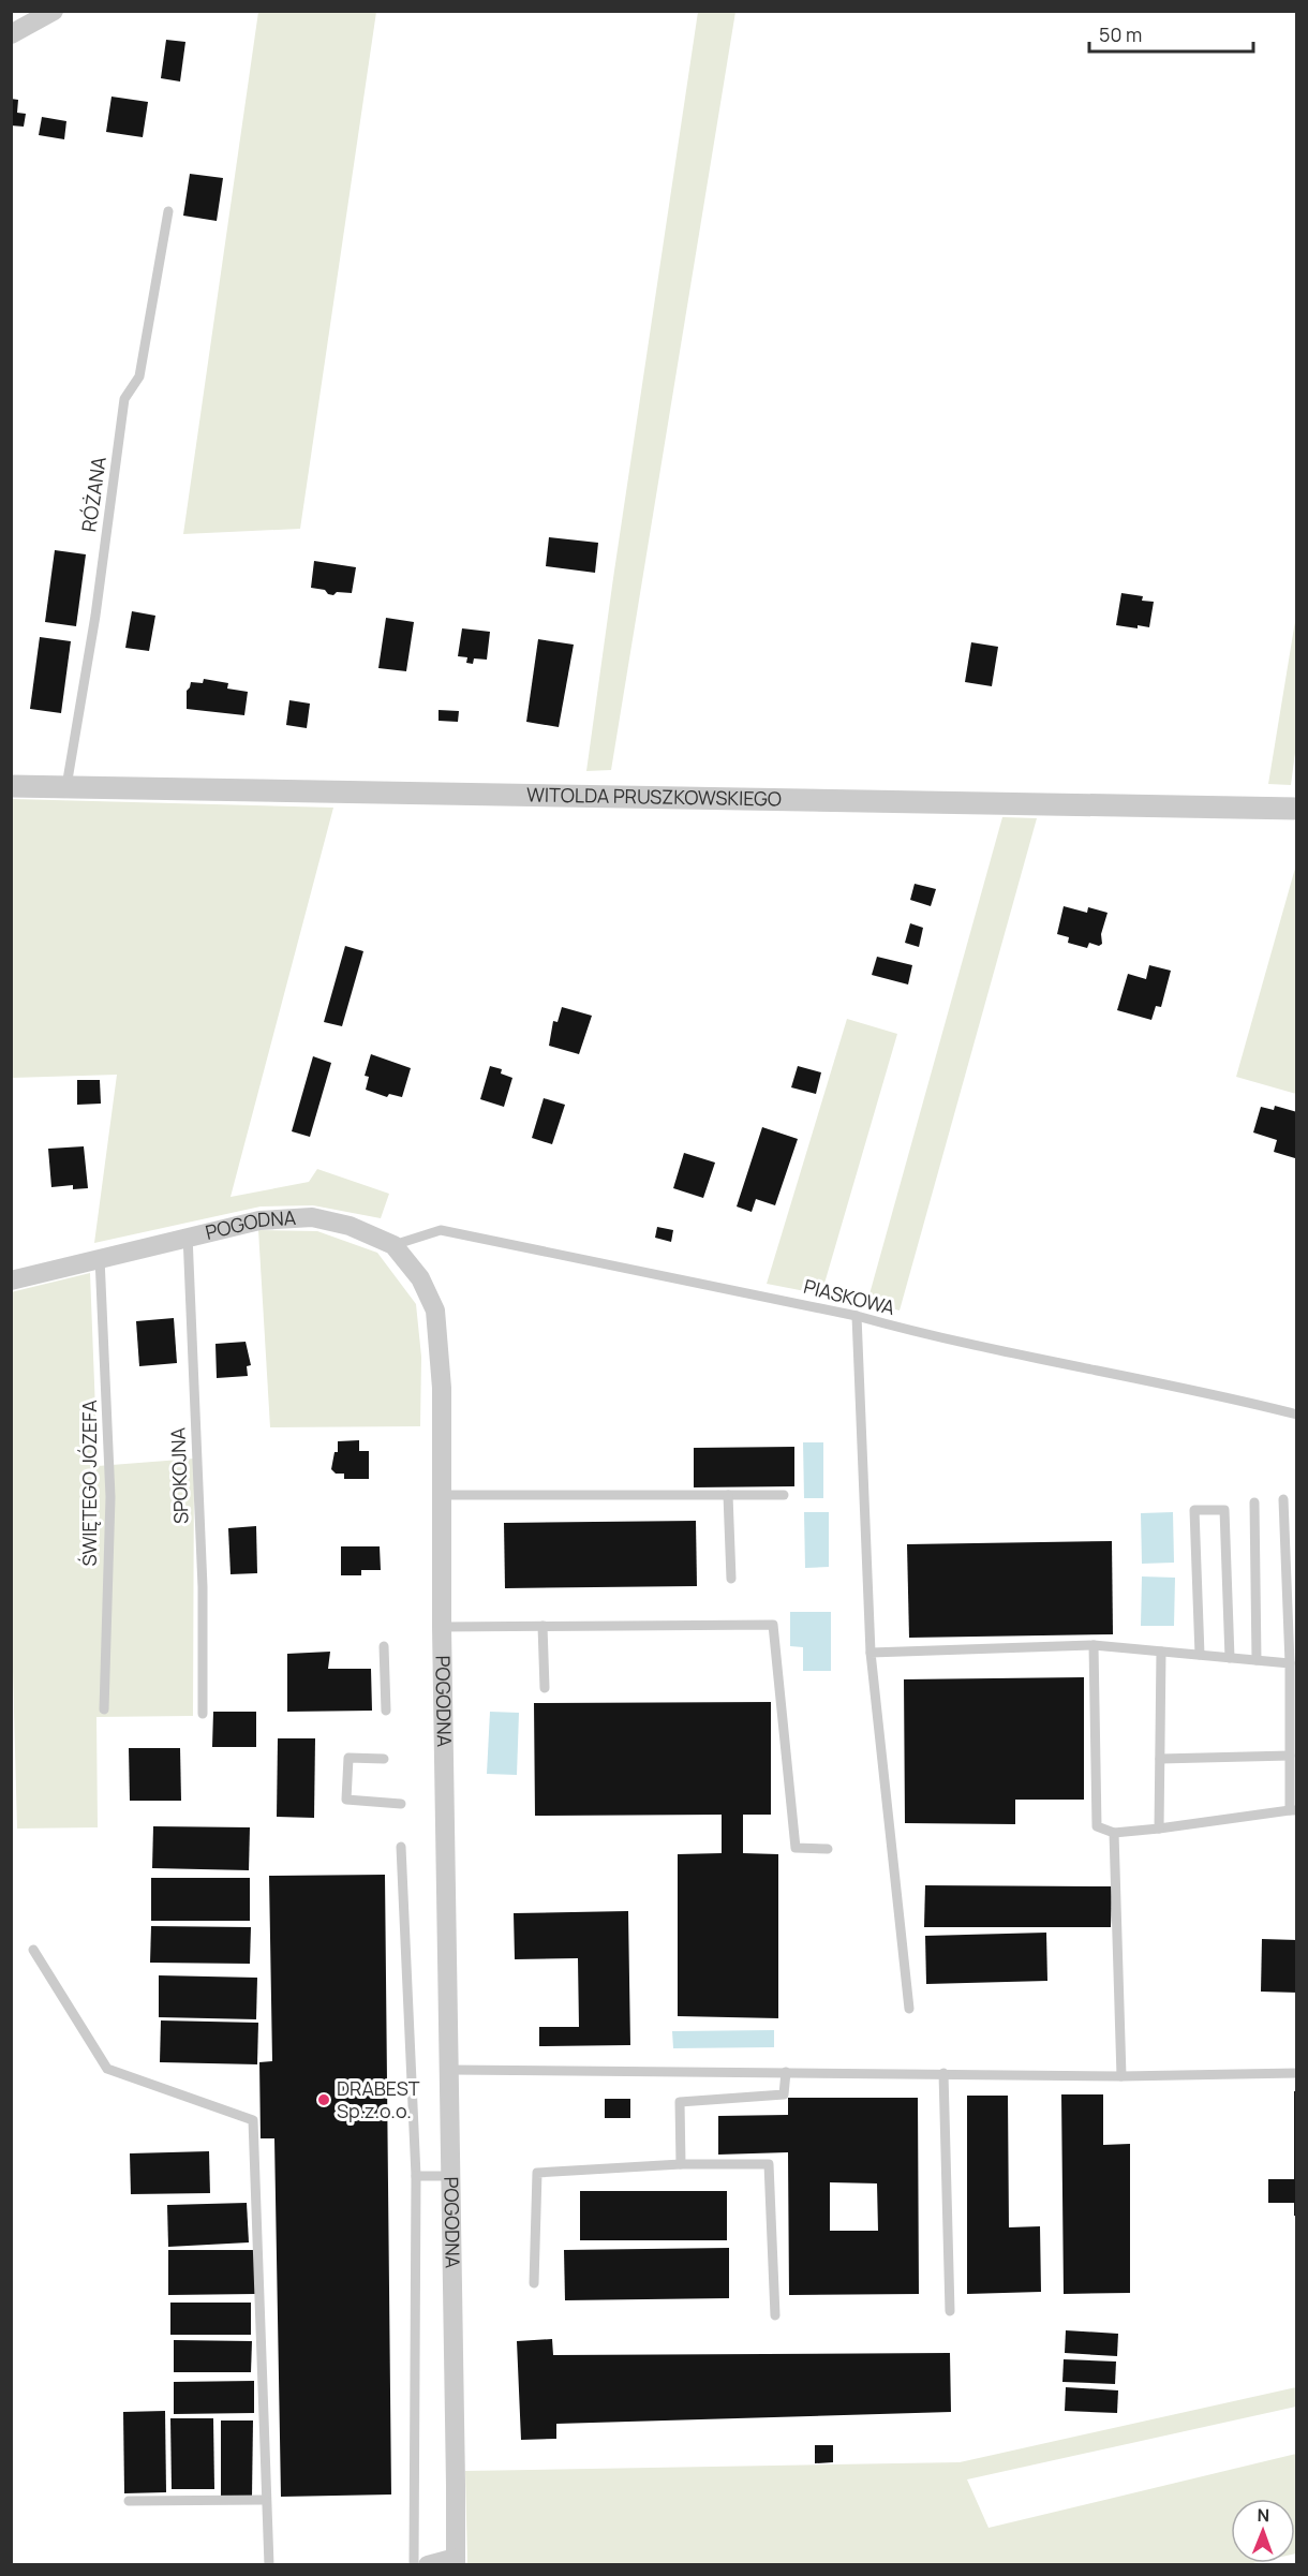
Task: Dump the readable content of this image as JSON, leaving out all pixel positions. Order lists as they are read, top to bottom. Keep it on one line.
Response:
{"streets":{"street":["WITOLDA PRUSZKOWSKIEGO","POGODNA"],"lane":["RÓŻANA","PIASKOWA","SPOKOJNA","ŚWIĘTEGO JÓZEFA"]},"crossings":[["RÓŻANA","WITOLDA PRUSZKOWSKIEGO"],["POGODNA","PIASKOWA"],["POGODNA","SPOKOJNA"],["POGODNA","ŚWIĘTEGO JÓZEFA"]],"places":["DRABEST Sp.z.o.o."],"scale_bar":"50 m","north":"top"}
